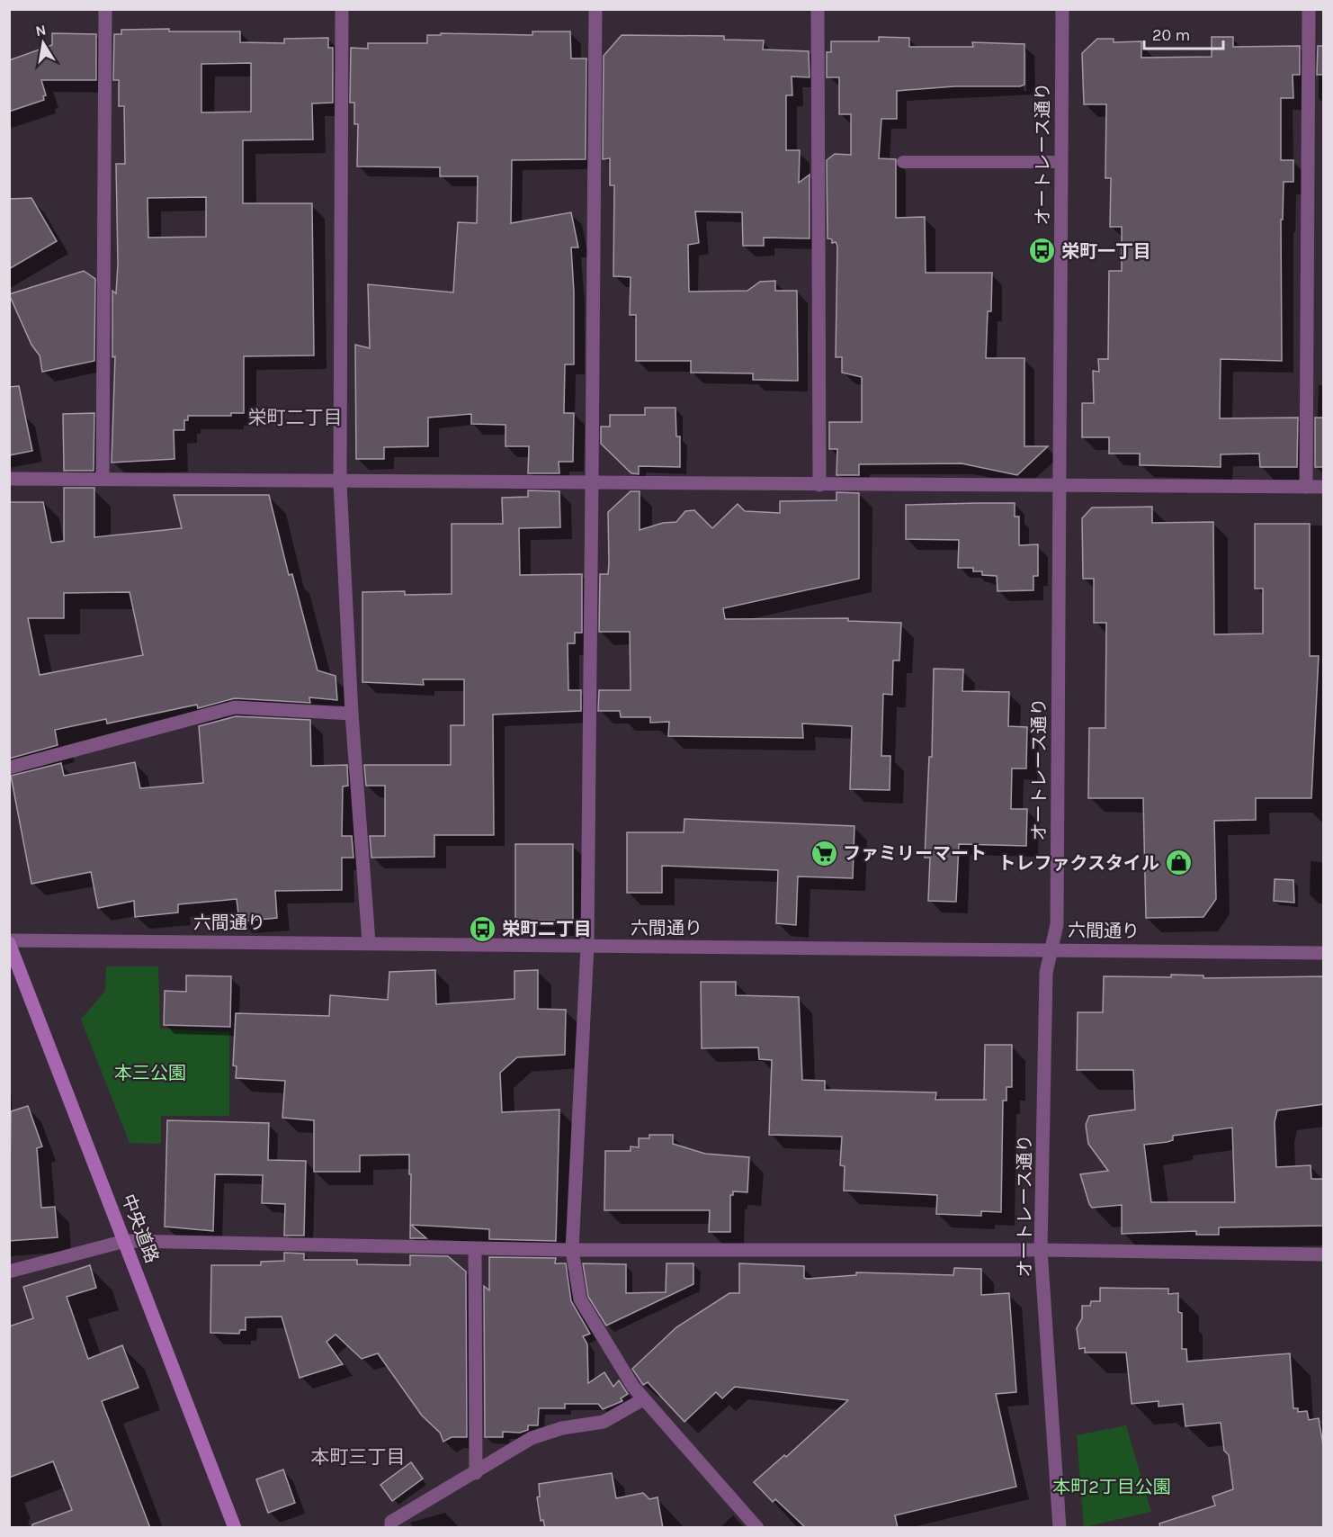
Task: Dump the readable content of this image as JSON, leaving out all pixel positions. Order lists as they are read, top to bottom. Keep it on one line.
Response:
{"streets":{"main road":["中央道路"],"street":["オートレース通り","六間通り"]},"crossings":[["オートレース通り","六間通り"],["六間通り","中央道路"]],"districts":["栄町二丁目","本町三丁目"],"parks":["本三公園","本町2丁目公園"],"places":{"bus stop":["栄町一丁目","栄町二丁目"],"supermarket":["ファミリーマート"],"shop":["トレファクスタイル"]},"scale_bar":"20 m","north":"top"}
